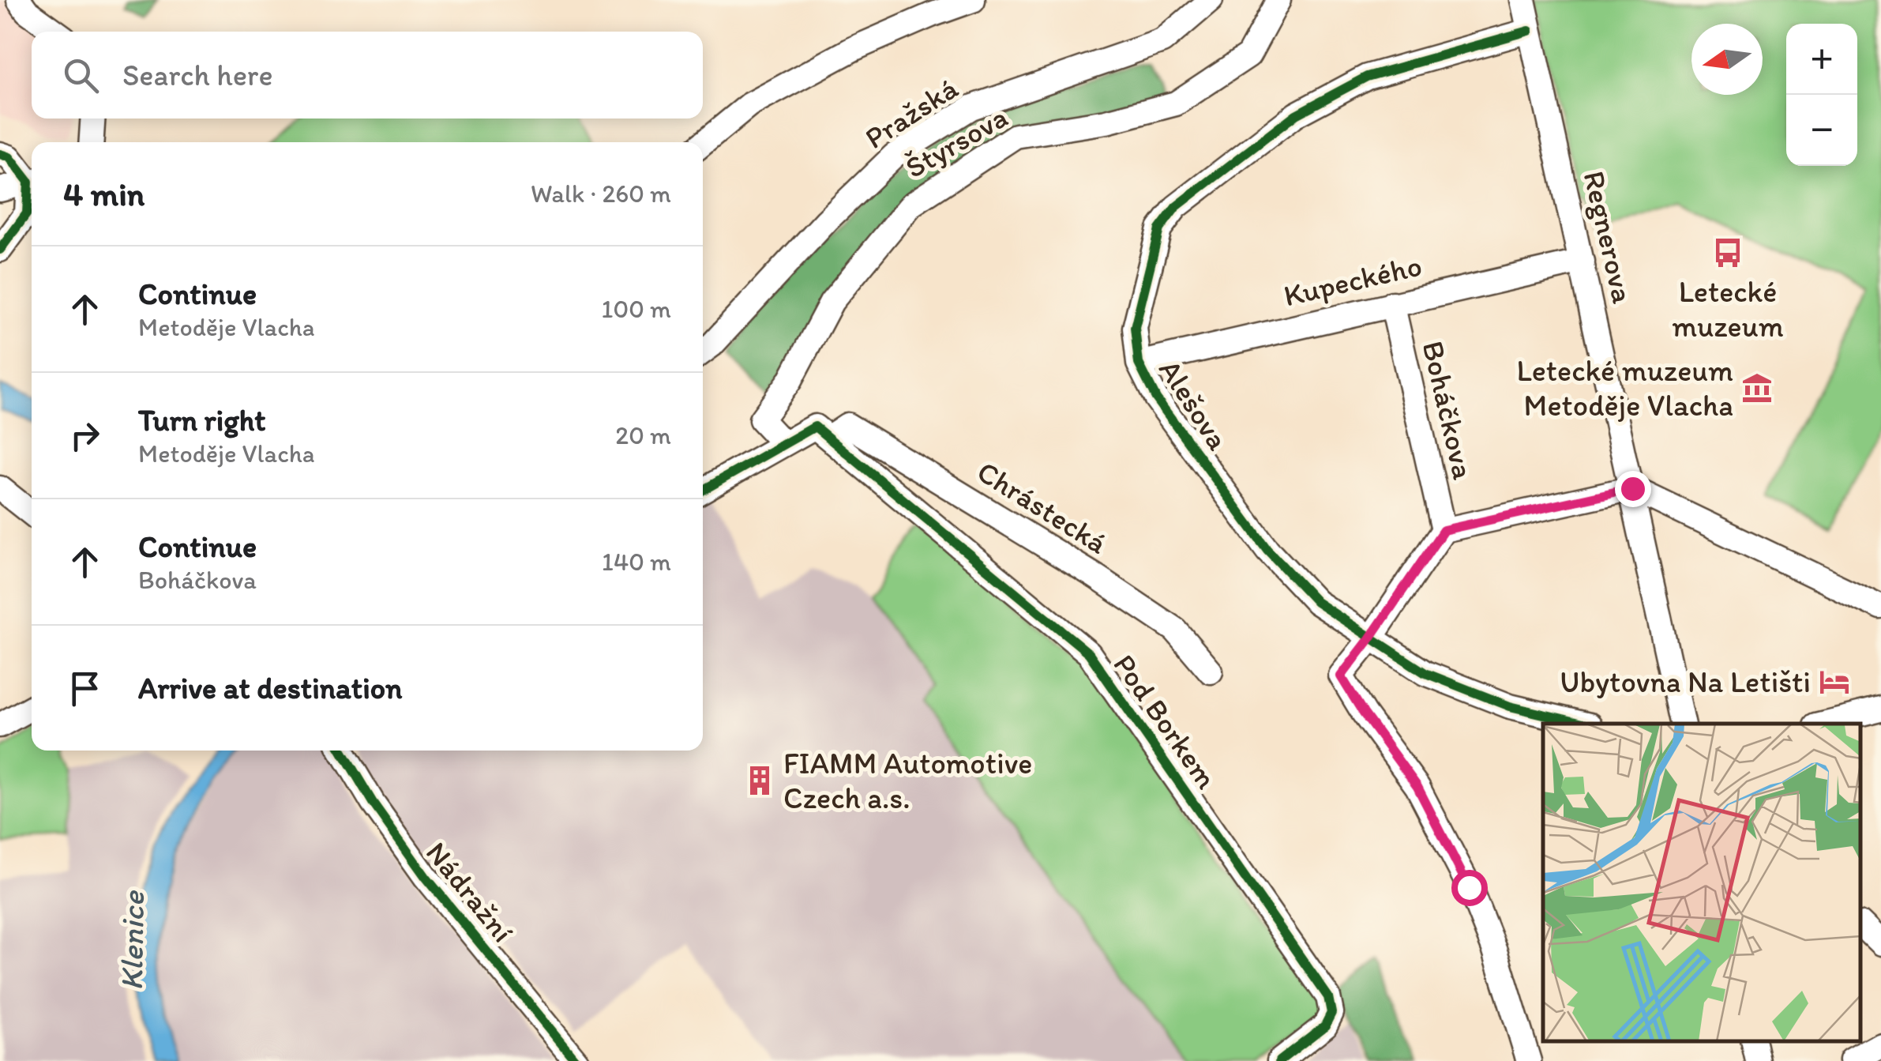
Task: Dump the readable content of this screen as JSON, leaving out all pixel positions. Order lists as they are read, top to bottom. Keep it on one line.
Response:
{"streets":{"street":["Pražská","Štyrsova","Regnerova","Kupeckého","Alešova","Boháčkova","Chrástecká","Pod Borkem","Nádražní"]},"crossings":[["Regnerova","Kupeckého"],["Regnerova","Alešova"],["Kupeckého","Alešova"],["Kupeckého","Boháčkova"],["Chrástecká","Pod Borkem"]],"water":["Klenice"],"places":{"bus stop":["Letecké muzeum"],"museum":["Letecké muzeum Metoděje Vlacha"],"hotel":["Ubytovna Na Letišti"],"building":["FIAMM Automotive Czech a.s."]},"north":"left","page":{"map_buttons":["+","−"],"search":"Search here","heading":["4 min","Walk · 260 m"],"list":[["Continue","Metoděje Vlacha","100 m"],["Turn right","Metoděje Vlacha","20 m"],["Continue","Boháčkova","140 m"],"Arrive at destination"]}}
